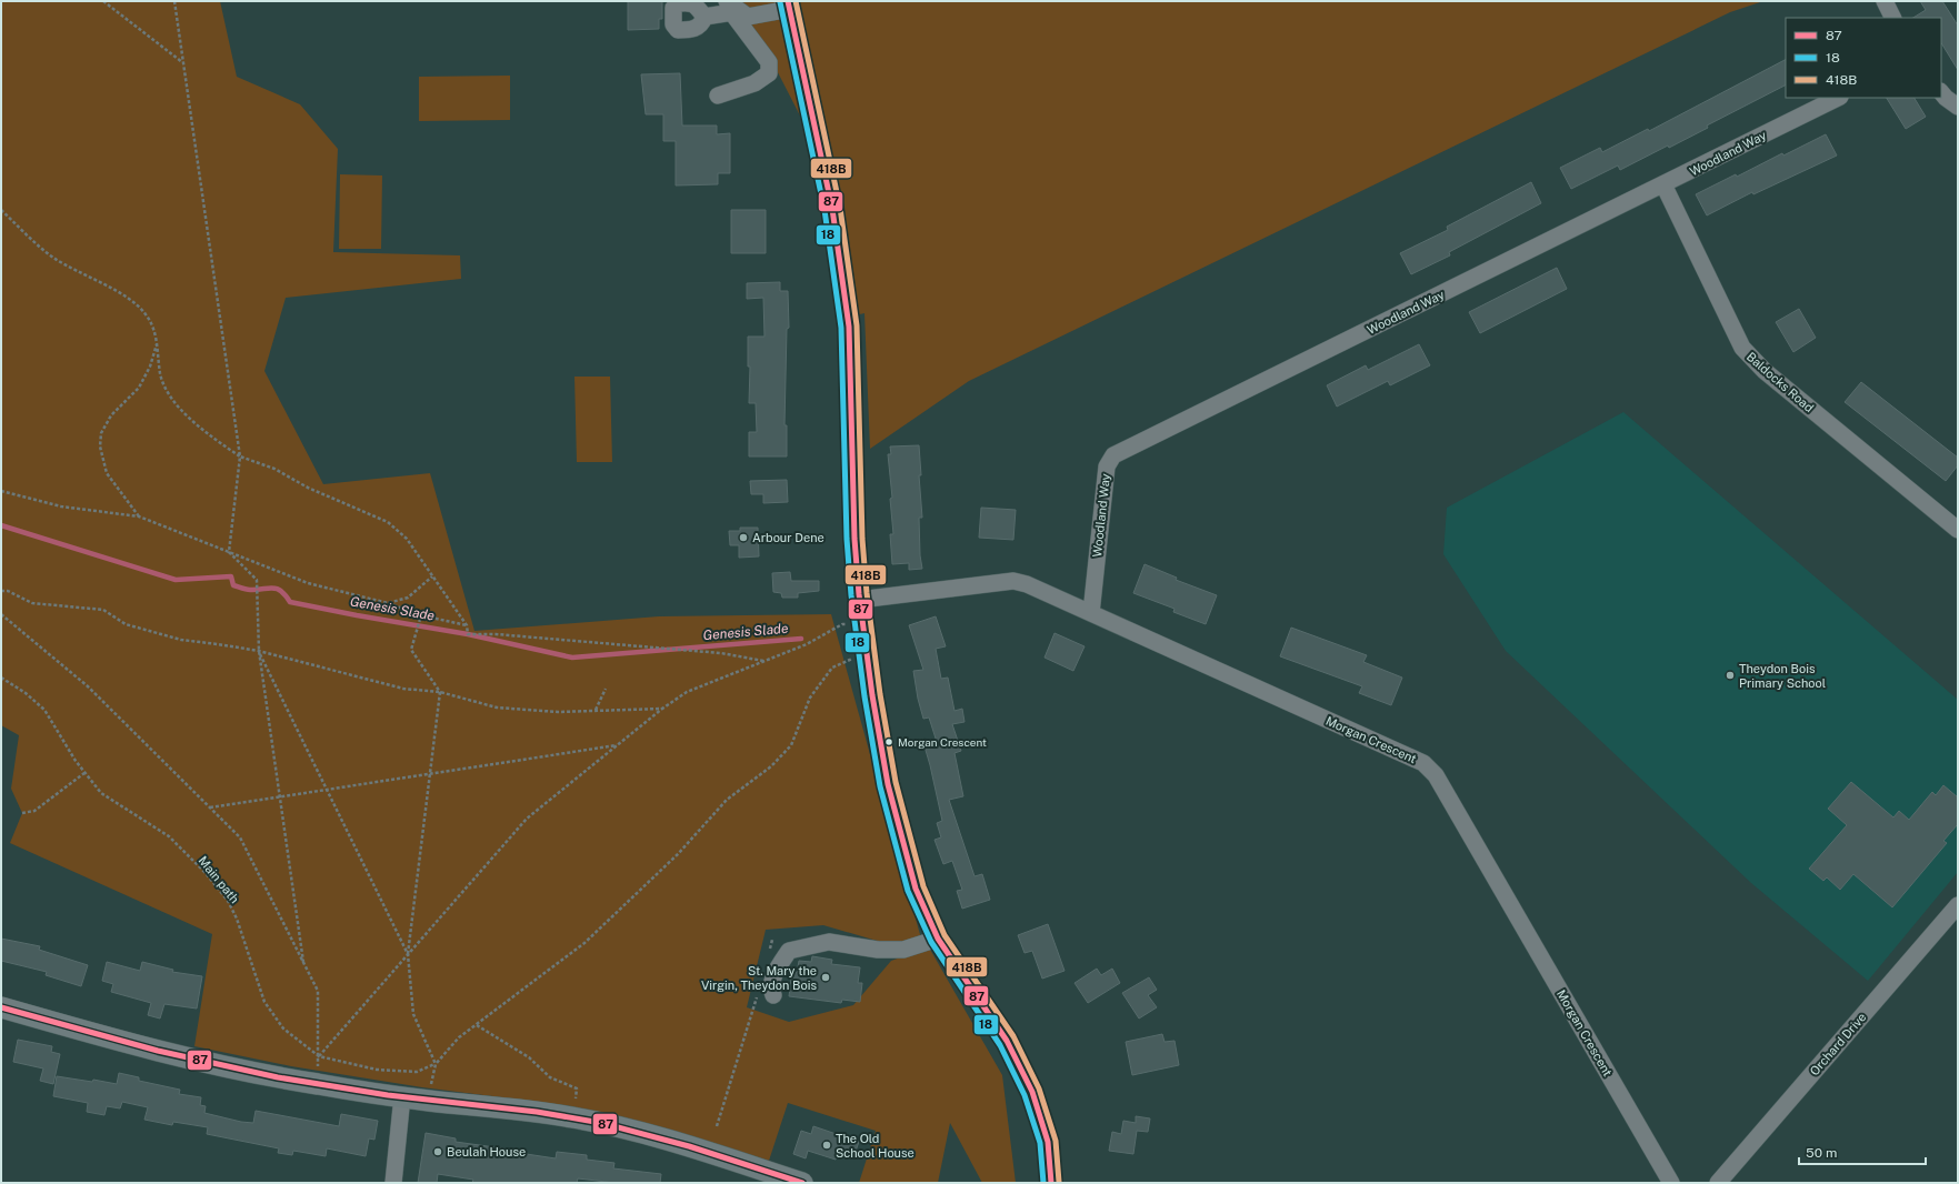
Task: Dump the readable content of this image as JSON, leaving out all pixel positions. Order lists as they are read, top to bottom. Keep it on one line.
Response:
{"streets":{"street":["Woodland Way","Baldocks Road","Morgan Crescent","Orchard Drive"],"path":["Main path"]},"crossings":[["Woodland Way","Baldocks Road"],["Woodland Way","Morgan Crescent"]],"water":["Genesis Slade"],"places":["Arbour Dene","Theydon Bois Primary School","Morgan Crescent","St. Mary the Virgin, Theydon Bois","The Old School House","Beulah House"],"lines":["transit line 87","transit line 418B","transit line 18"],"legend":["87","18","418B"],"scale_bar":"50 m"}
